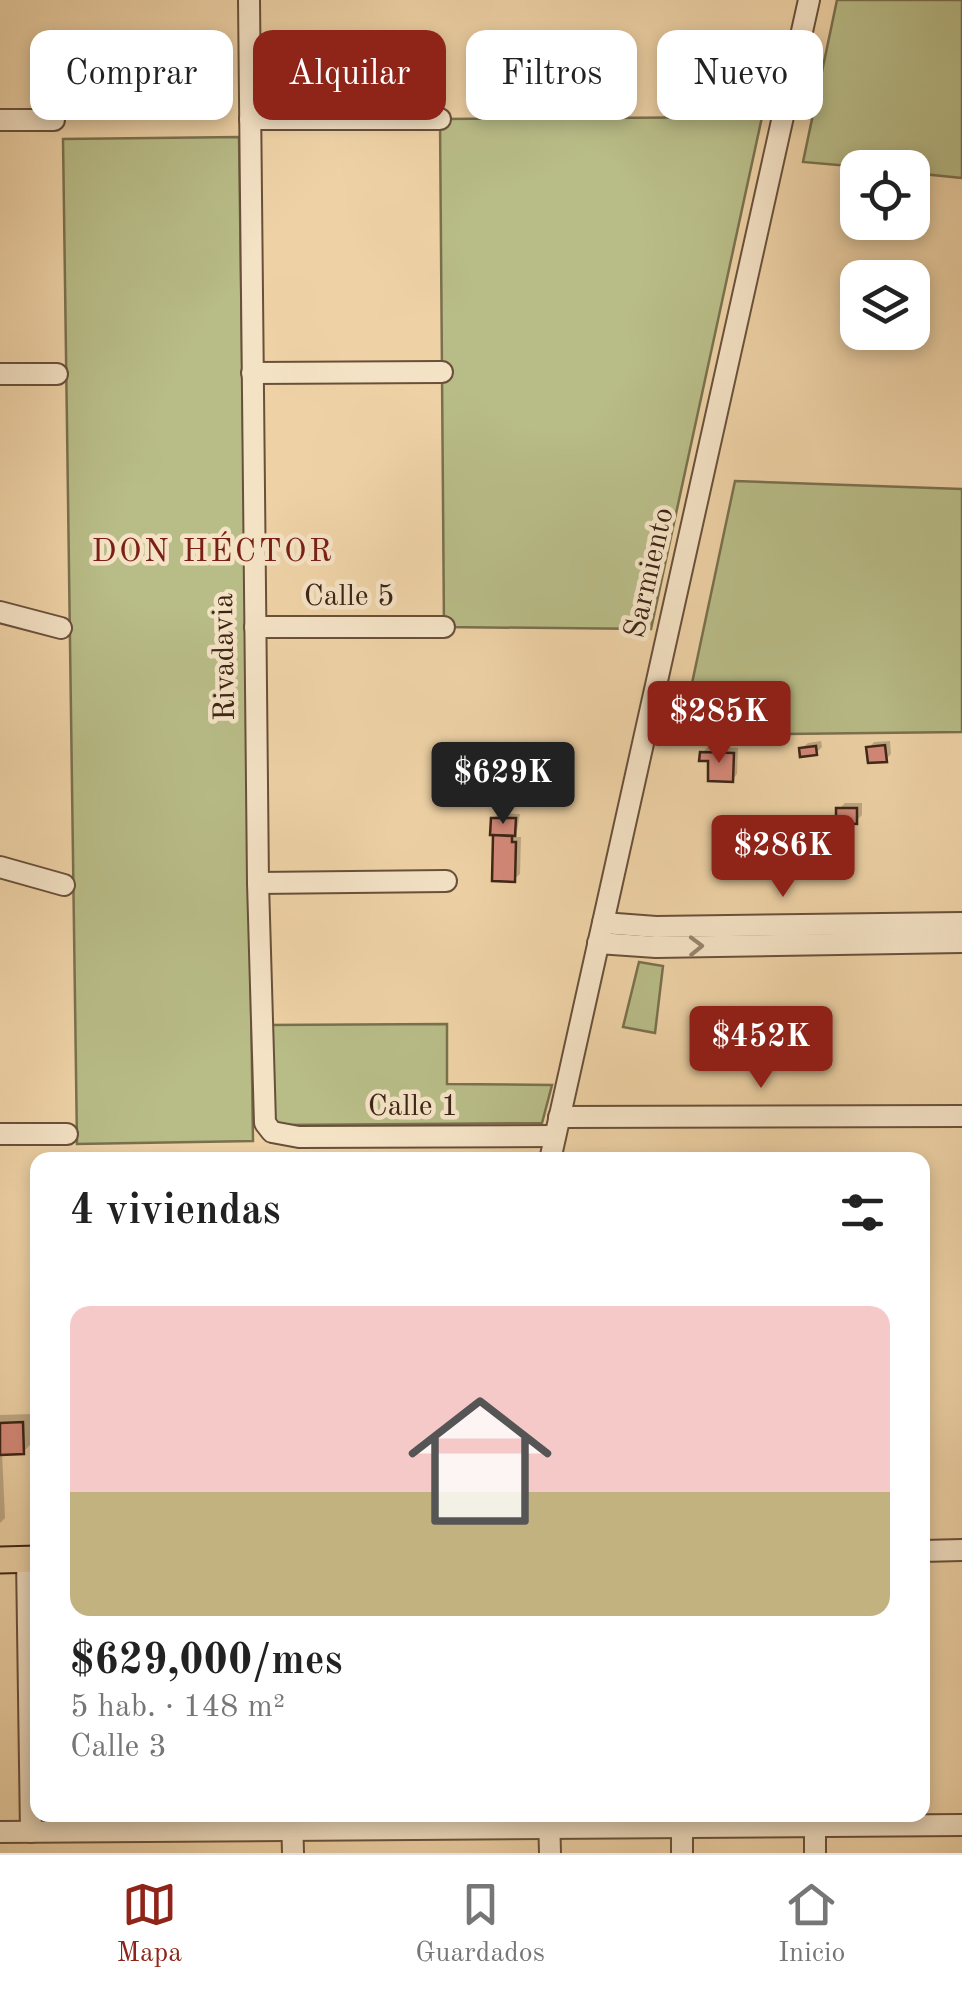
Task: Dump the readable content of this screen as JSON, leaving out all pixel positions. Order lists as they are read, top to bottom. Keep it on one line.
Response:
{"streets":{"street":["Sarmiento","Calle 5","Rivadavia","Calle 1"]},"crossings":[["Sarmiento","Calle 1"],["Calle 5","Rivadavia"],["Rivadavia","Calle 1"]],"districts":["DON HÉCTOR"],"page":{"chip":["Comprar","Alquilar","Filtros","Nuevo"],"price":["$285K","$629K","$286K","$452K"],"heading":"4 viviendas","list":[{"name":"$629,000/mes","note":"5 hab. · 148 m² · Calle 3"}],"tabs":["Mapa","Guardados","Inicio"]}}
